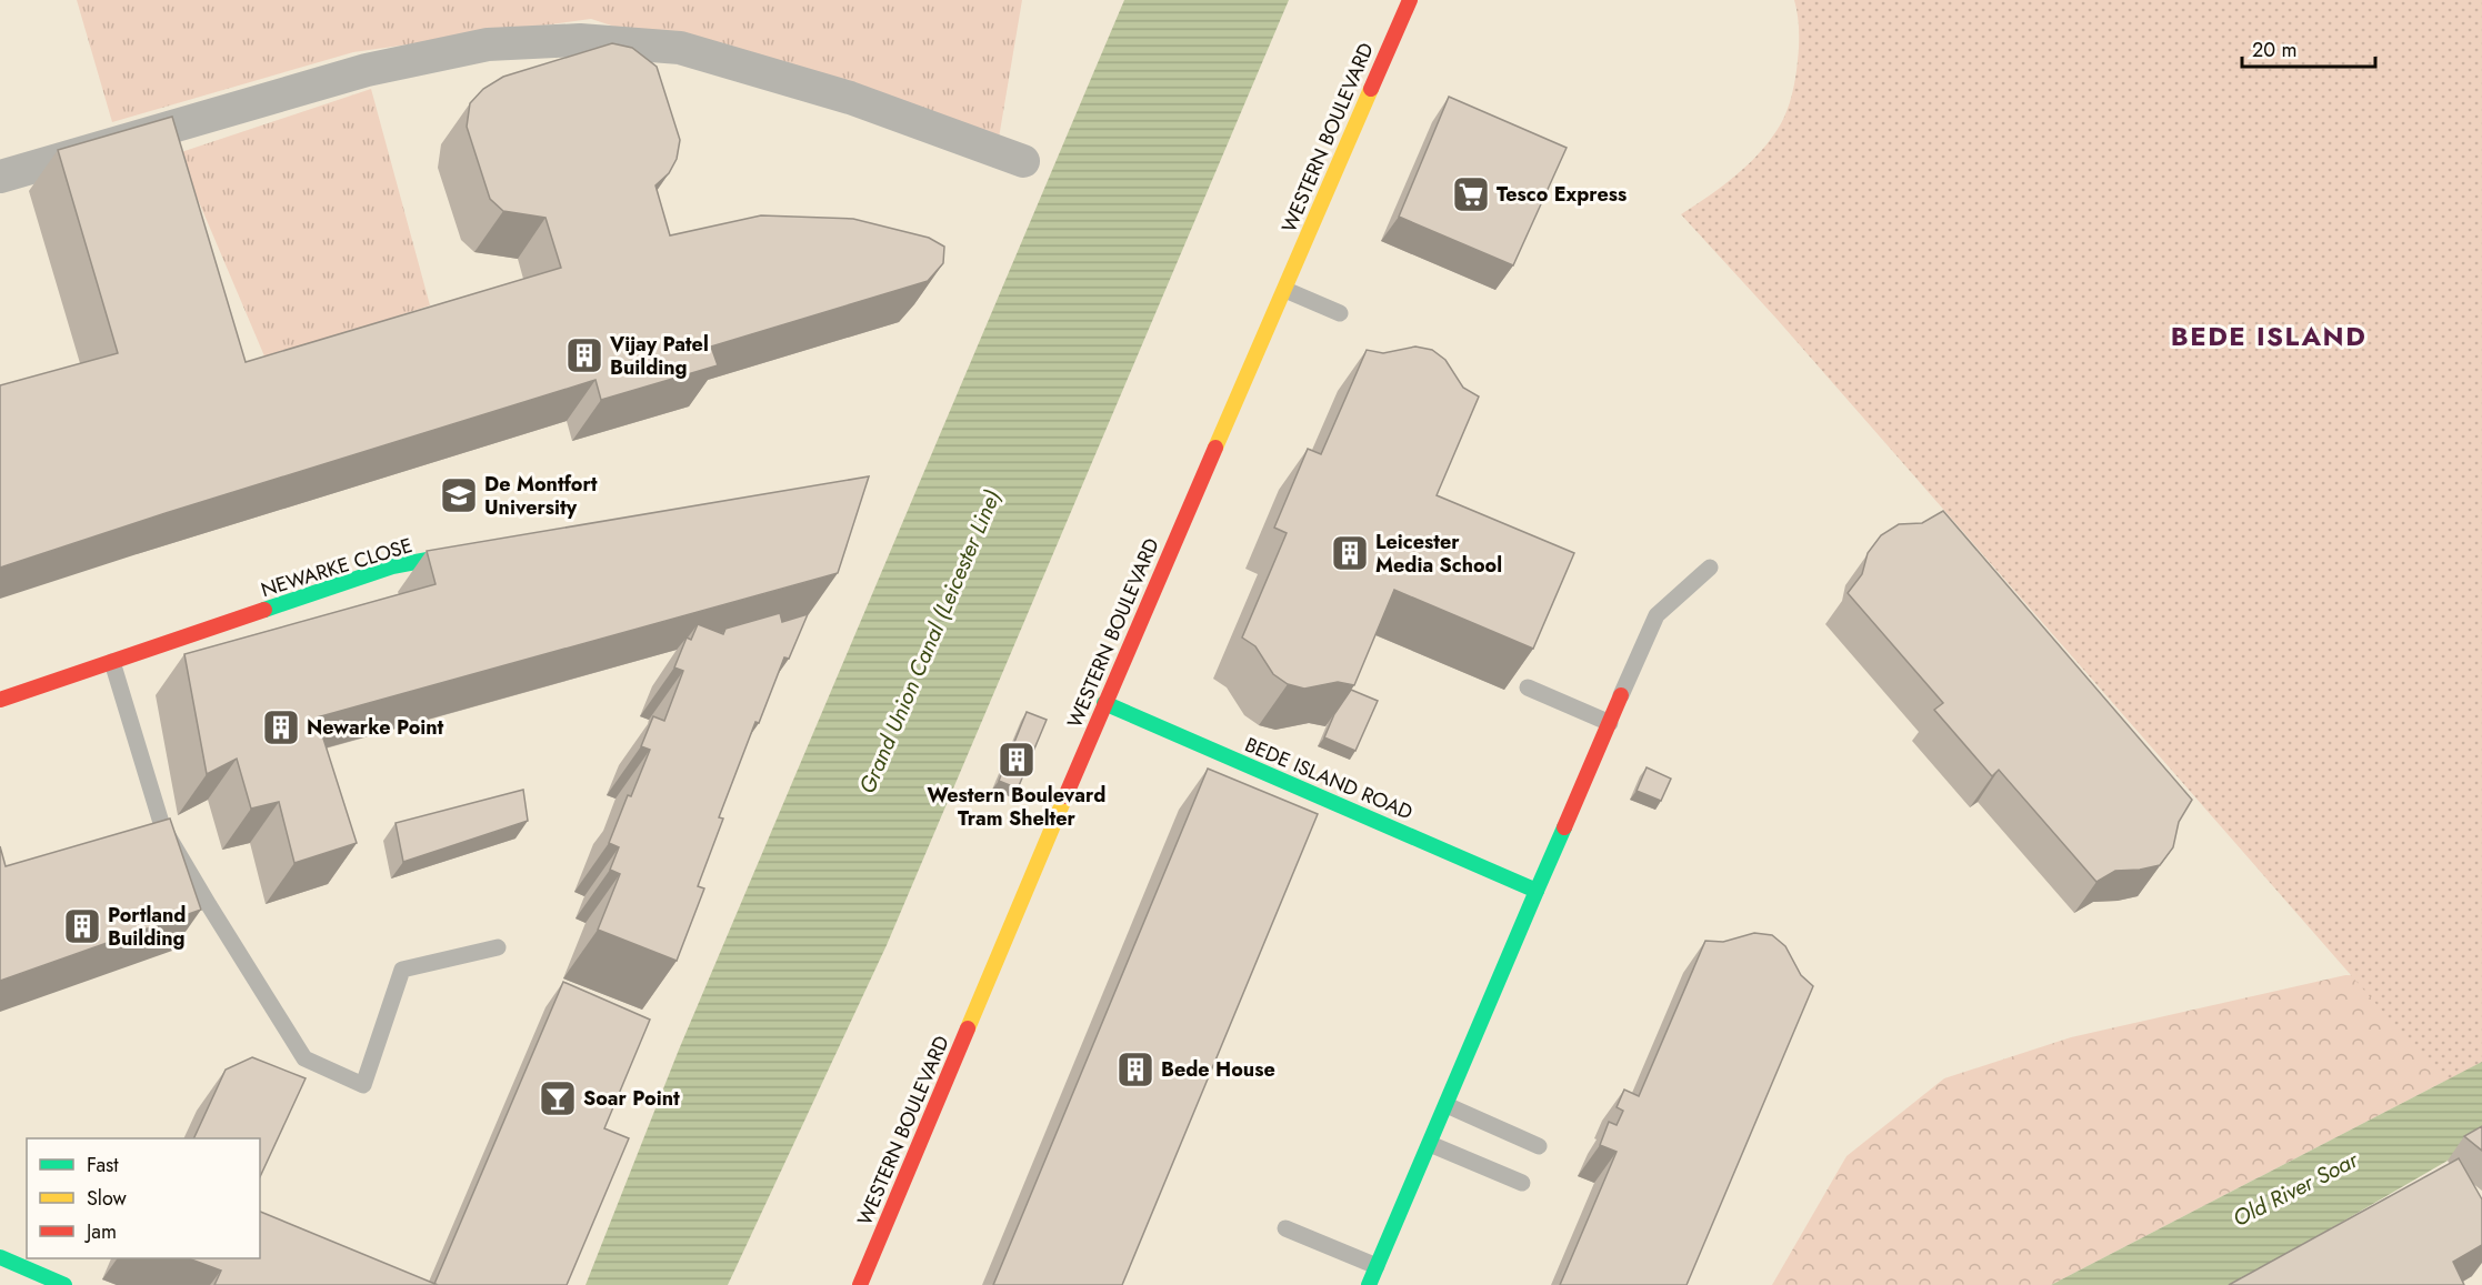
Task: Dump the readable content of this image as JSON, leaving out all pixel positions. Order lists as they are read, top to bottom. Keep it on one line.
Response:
{"streets":{"street":["WESTERN BOULEVARD","NEWARKE CLOSE","BEDE ISLAND ROAD"]},"crossings":[["WESTERN BOULEVARD","BEDE ISLAND ROAD"]],"districts":["BEDE ISLAND"],"water":["Grand Union Canal (Leicester Line)","Old River Soar"],"places":{"supermarket":["Tesco Express"],"building":["Vijay Patel Building","Leicester Media School","Newarke Point","Western Boulevard Tram Shelter","Portland Building","Bede House"],"school or university":["De Montfort University"],"bar":["Soar Point"]},"legend":["Fast","Slow","Jam"],"scale_bar":"20 m"}
